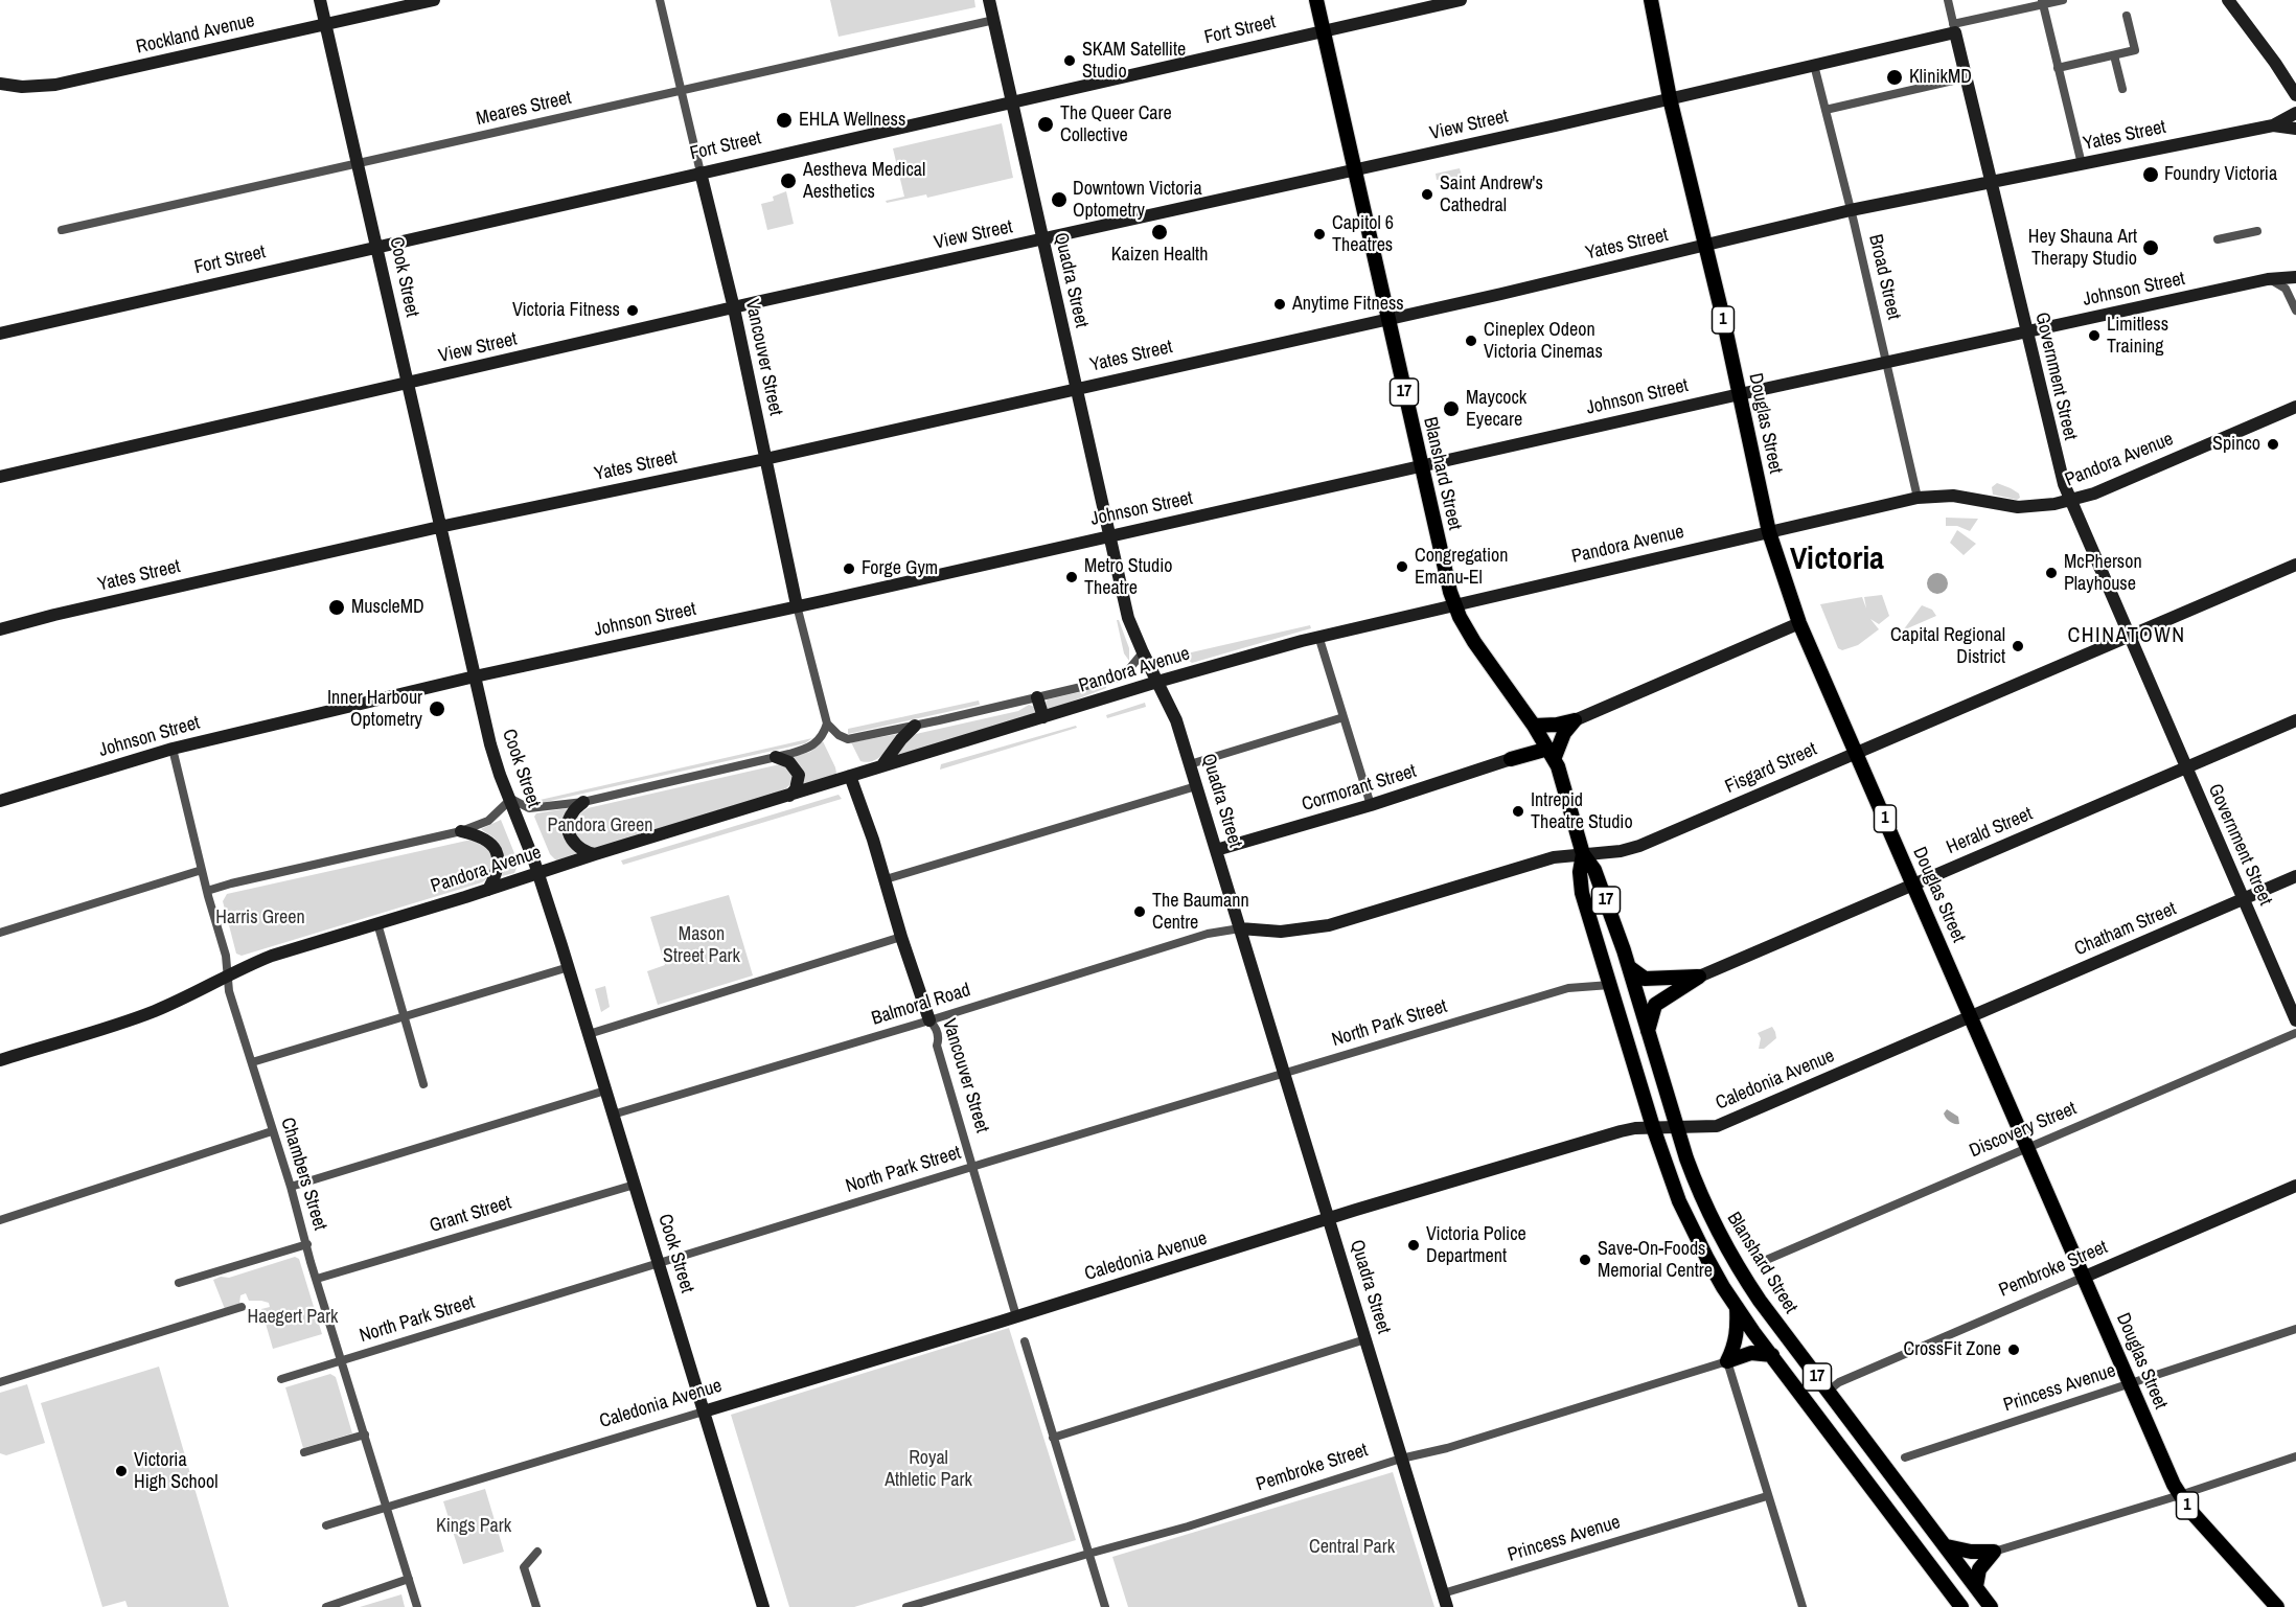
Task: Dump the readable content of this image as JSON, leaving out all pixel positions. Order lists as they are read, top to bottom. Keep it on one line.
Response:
{"streets":{"main road":["Fort Street","Rockland Avenue","View Street","Yates Street","Cook Street","Quadra Street","Johnson Street","1","Vancouver Street","Government Street","17","Douglas Street","Pandora Avenue","Blanshard Street","Fisgard Street","Cormorant Street","Herald Street","Chatham Street","Caledonia Avenue","Pembroke Street"],"street":["Meares Street","Broad Street","Balmoral Road","North Park Street","Discovery Street","Chambers Street","Grant Street","Princess Avenue"]},"crossings":[["Fort Street","Cook Street"],["Fort Street","Quadra Street"],["Fort Street","Vancouver Street"],["Fort Street","Blanshard Street"],["Rockland Avenue","Cook Street"],["Meares Street","Cook Street"],["Meares Street","Quadra Street"],["Meares Street","Vancouver Street"],["View Street","Cook Street"],["View Street","Broad Street"],["View Street","Quadra Street"],["View Street","Vancouver Street"],["View Street","Government Street"],["View Street","Douglas Street"],["View Street","Blanshard Street"],["Yates Street","Cook Street"],["Yates Street","Broad Street"],["Yates Street","Quadra Street"],["Yates Street","Vancouver Street"],["Yates Street","Government Street"],["Yates Street","Douglas Street"],["Yates Street","Blanshard Street"],["Cook Street","Johnson Street"],["Cook Street","Pandora Avenue"],["Cook Street","Balmoral Road"],["Cook Street","North Park Street"],["Cook Street","Caledonia Avenue"],["Cook Street","Grant Street"],["Broad Street","Johnson Street"],["Broad Street","Pandora Avenue"],["Quadra Street","Johnson Street"],["Quadra Street","Pandora Avenue"],["Quadra Street","Fisgard Street"],["Quadra Street","Cormorant Street"],["Quadra Street","Balmoral Road"],["Quadra Street","North Park Street"],["Quadra Street","Caledonia Avenue"],["Quadra Street","Pembroke Street"],["Quadra Street","Princess Avenue"],["Johnson Street","Vancouver Street"],["Johnson Street","Government Street"],["Johnson Street","Douglas Street"],["Johnson Street","Blanshard Street"],["Johnson Street","Chambers Street"],["Vancouver Street","Pandora Avenue"],["Vancouver Street","Balmoral Road"],["Vancouver Street","North Park Street"],["Vancouver Street","Caledonia Avenue"],["Government Street","Pandora Avenue"],["Government Street","Fisgard Street"],["Government Street","Herald Street"],["Government Street","Chatham Street"],["Douglas Street","Pandora Avenue"],["Douglas Street","Fisgard Street"],["Douglas Street","Herald Street"],["Douglas Street","Chatham Street"],["Douglas Street","Caledonia Avenue"],["Douglas Street","Discovery Street"],["Douglas Street","Pembroke Street"],["Douglas Street","Princess Avenue"],["Pandora Avenue","Blanshard Street"],["Pandora Avenue","Chambers Street"],["Blanshard Street","Fisgard Street"],["Blanshard Street","North Park Street"],["Blanshard Street","Caledonia Avenue"],["Blanshard Street","Pembroke Street"],["Fisgard Street","Balmoral Road"],["Chatham Street","Caledonia Avenue"],["North Park Street","Chambers Street"],["Caledonia Avenue","Chambers Street"],["Chambers Street","Grant Street"]],"districts":["Victoria","CHINATOWN"],"parks":["Pandora Green","Harris Green","Mason Street Park","Haegert Park","Royal Athletic Park","Kings Park","Central Park"],"places":["SKAM Satellite Studio","KlinikMD","EHLA Wellness","The Queer Care Collective","Foundry Victoria","Aestheva Medical Aesthetics","Saint Andrew's Cathedral","Downtown Victoria Optometry","Kaizen Health","Capitol 6 Theatres","Hey Shauna Art Therapy Studio","Anytime Fitness","Victoria Fitness","Limitless Training","Cineplex Odeon Victoria Cinemas","Maycock Eyecare","Spinco","Congregation Emanu-El","Forge Gym","McPherson Playhouse","Metro Studio Theatre","MuscleMD","Capital Regional District","Inner Harbour Optometry","Intrepid Theatre Studio","The Baumann Centre","Victoria Police Department","Save-On-Foods Memorial Centre","CrossFit Zone","Victoria High School"]}
